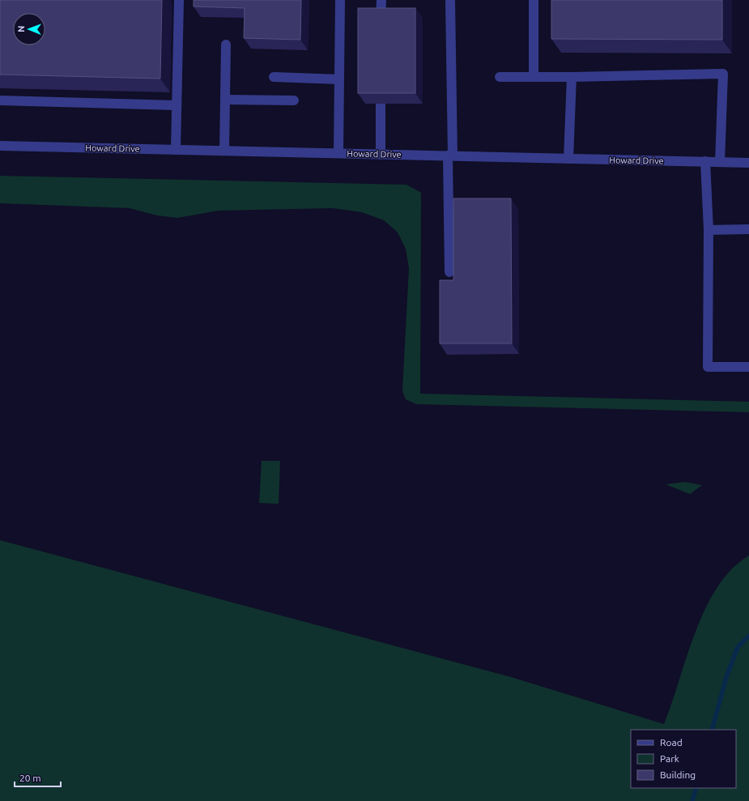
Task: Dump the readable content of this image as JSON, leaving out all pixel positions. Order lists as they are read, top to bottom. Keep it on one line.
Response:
{"streets":{"street":["Howard Drive"]},"legend":["Road","Park","Building"],"scale_bar":"20 m","north":"left"}
